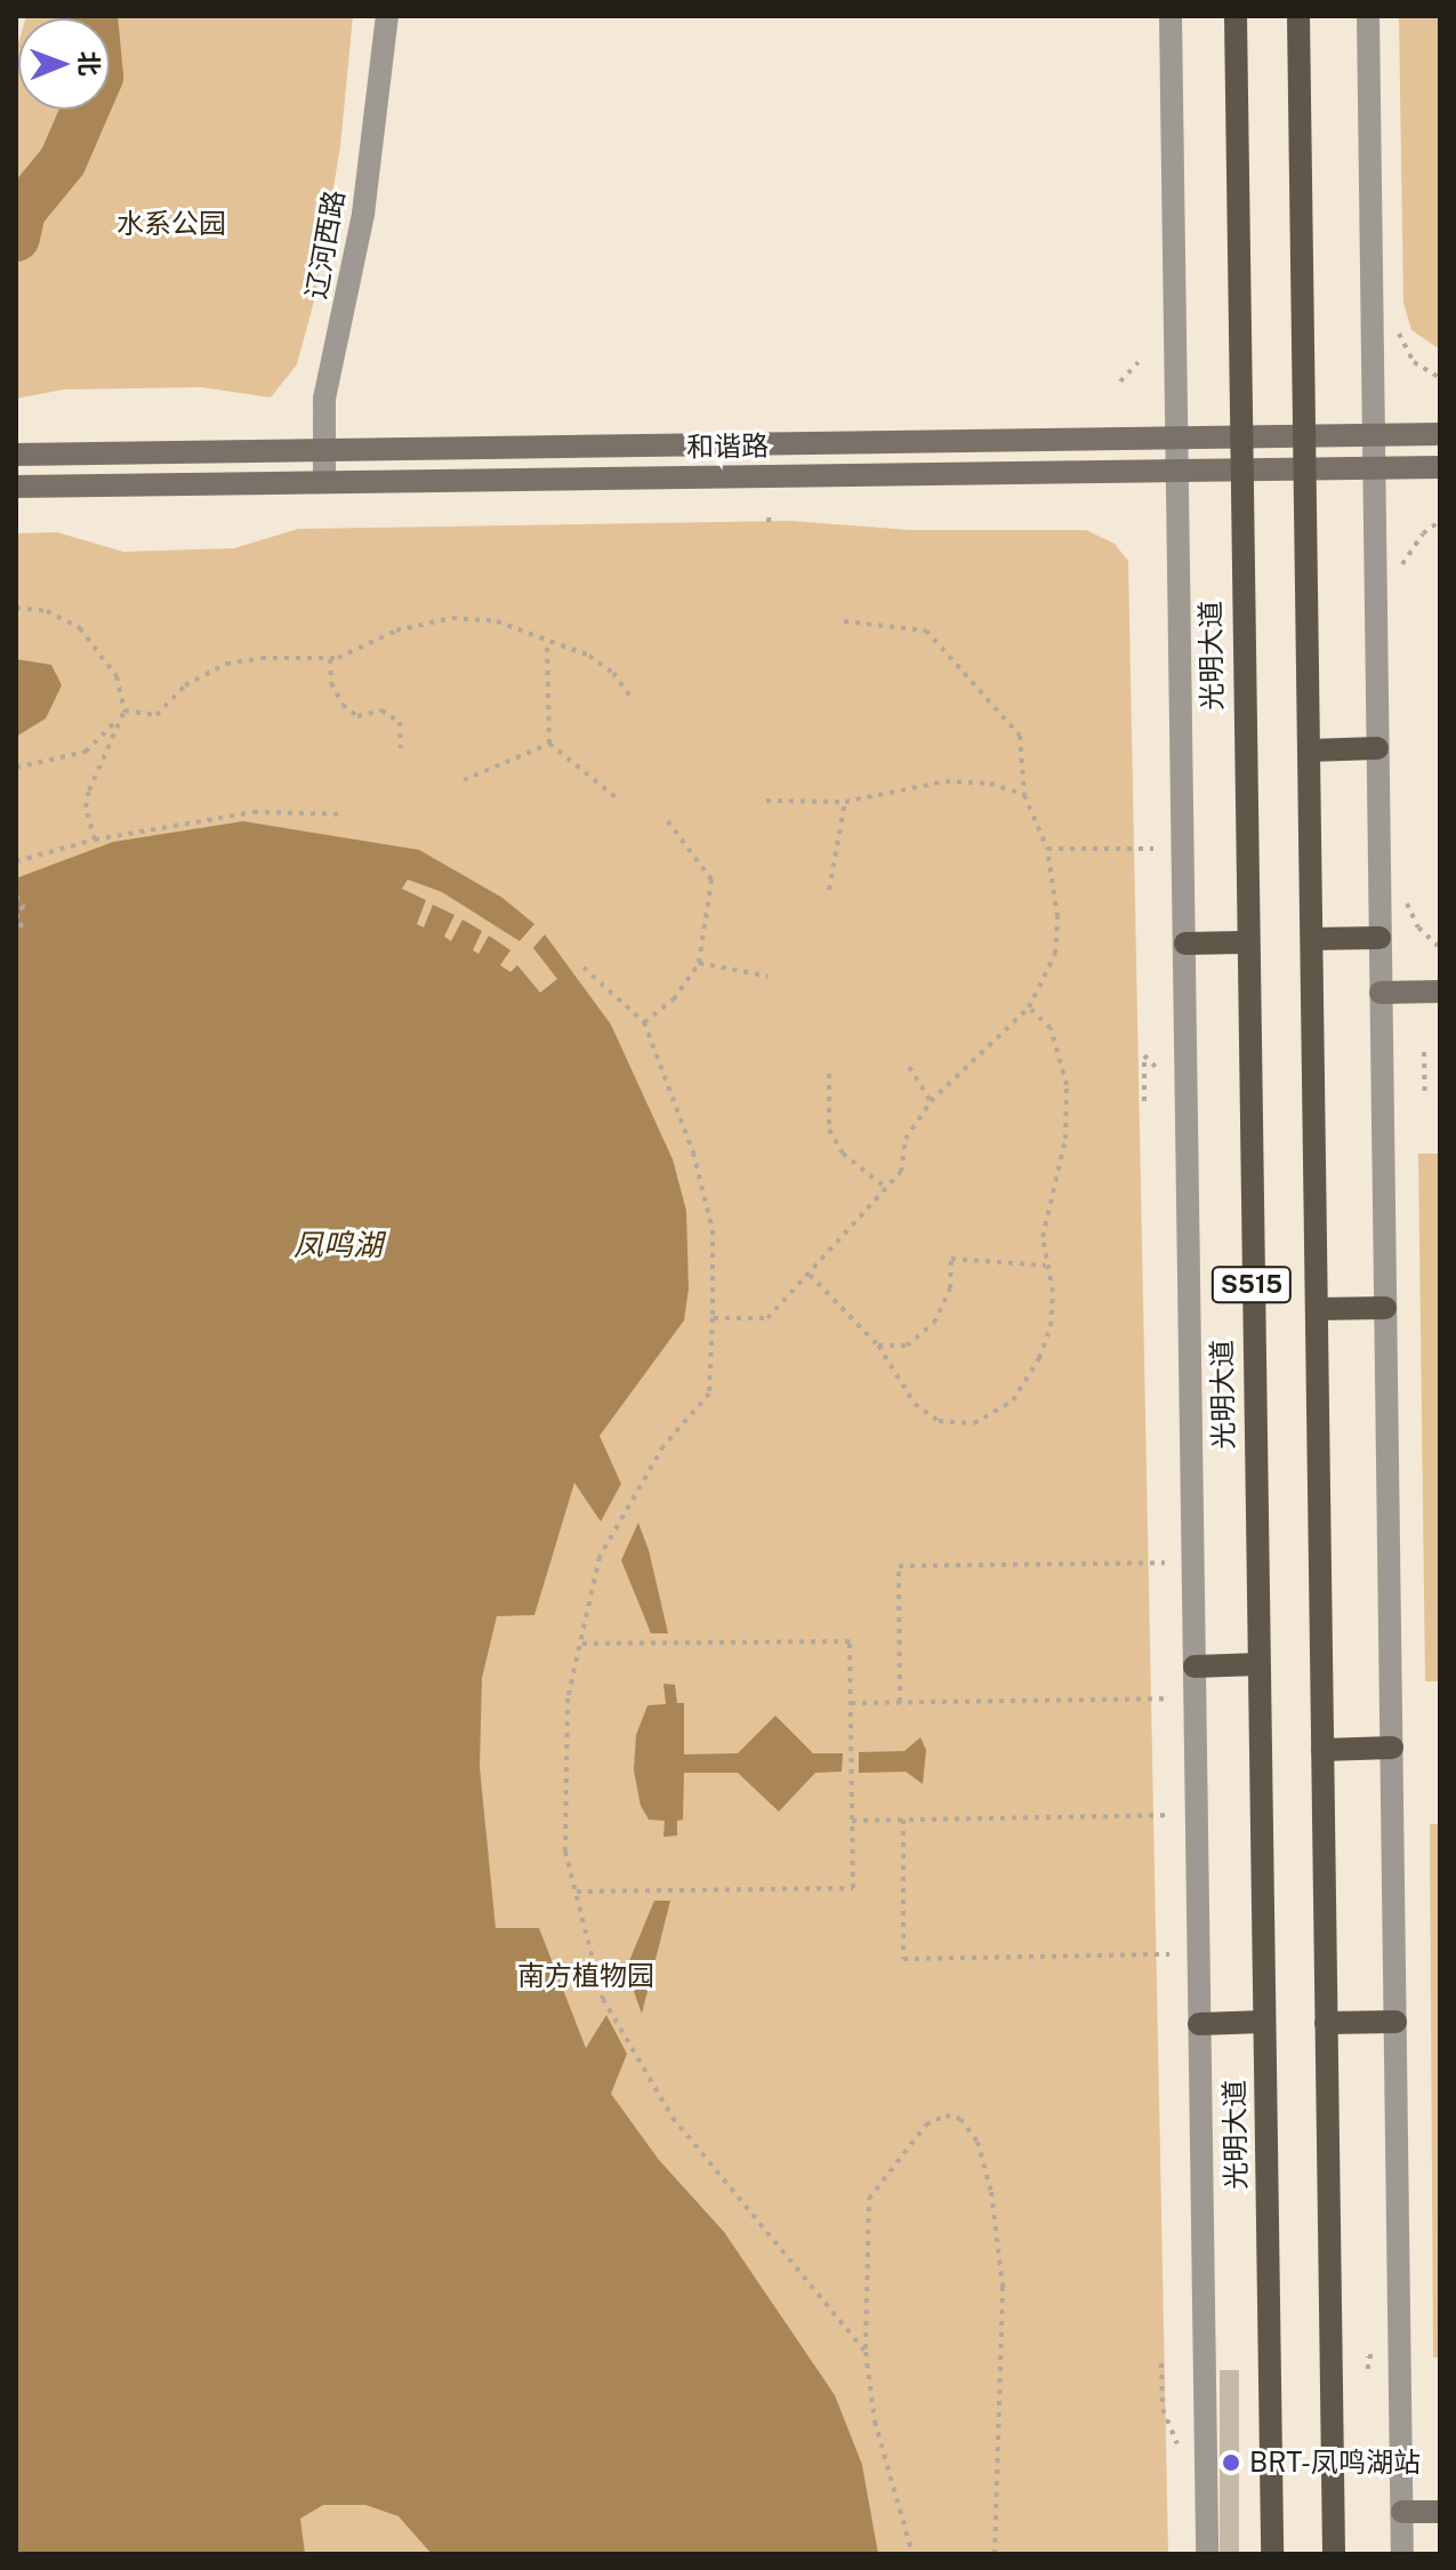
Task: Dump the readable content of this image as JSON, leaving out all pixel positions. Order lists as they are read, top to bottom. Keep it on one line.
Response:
{"streets":{"main road":["和谐路","光明大道","S515"],"street":["辽河西路"]},"crossings":[["辽河西路","和谐路"],["和谐路","光明大道"],["和谐路","S515"]],"water":["凤鸣湖"],"parks":["水系公园","南方植物园"],"places":["BRT-凤鸣湖站"],"north":"right"}
